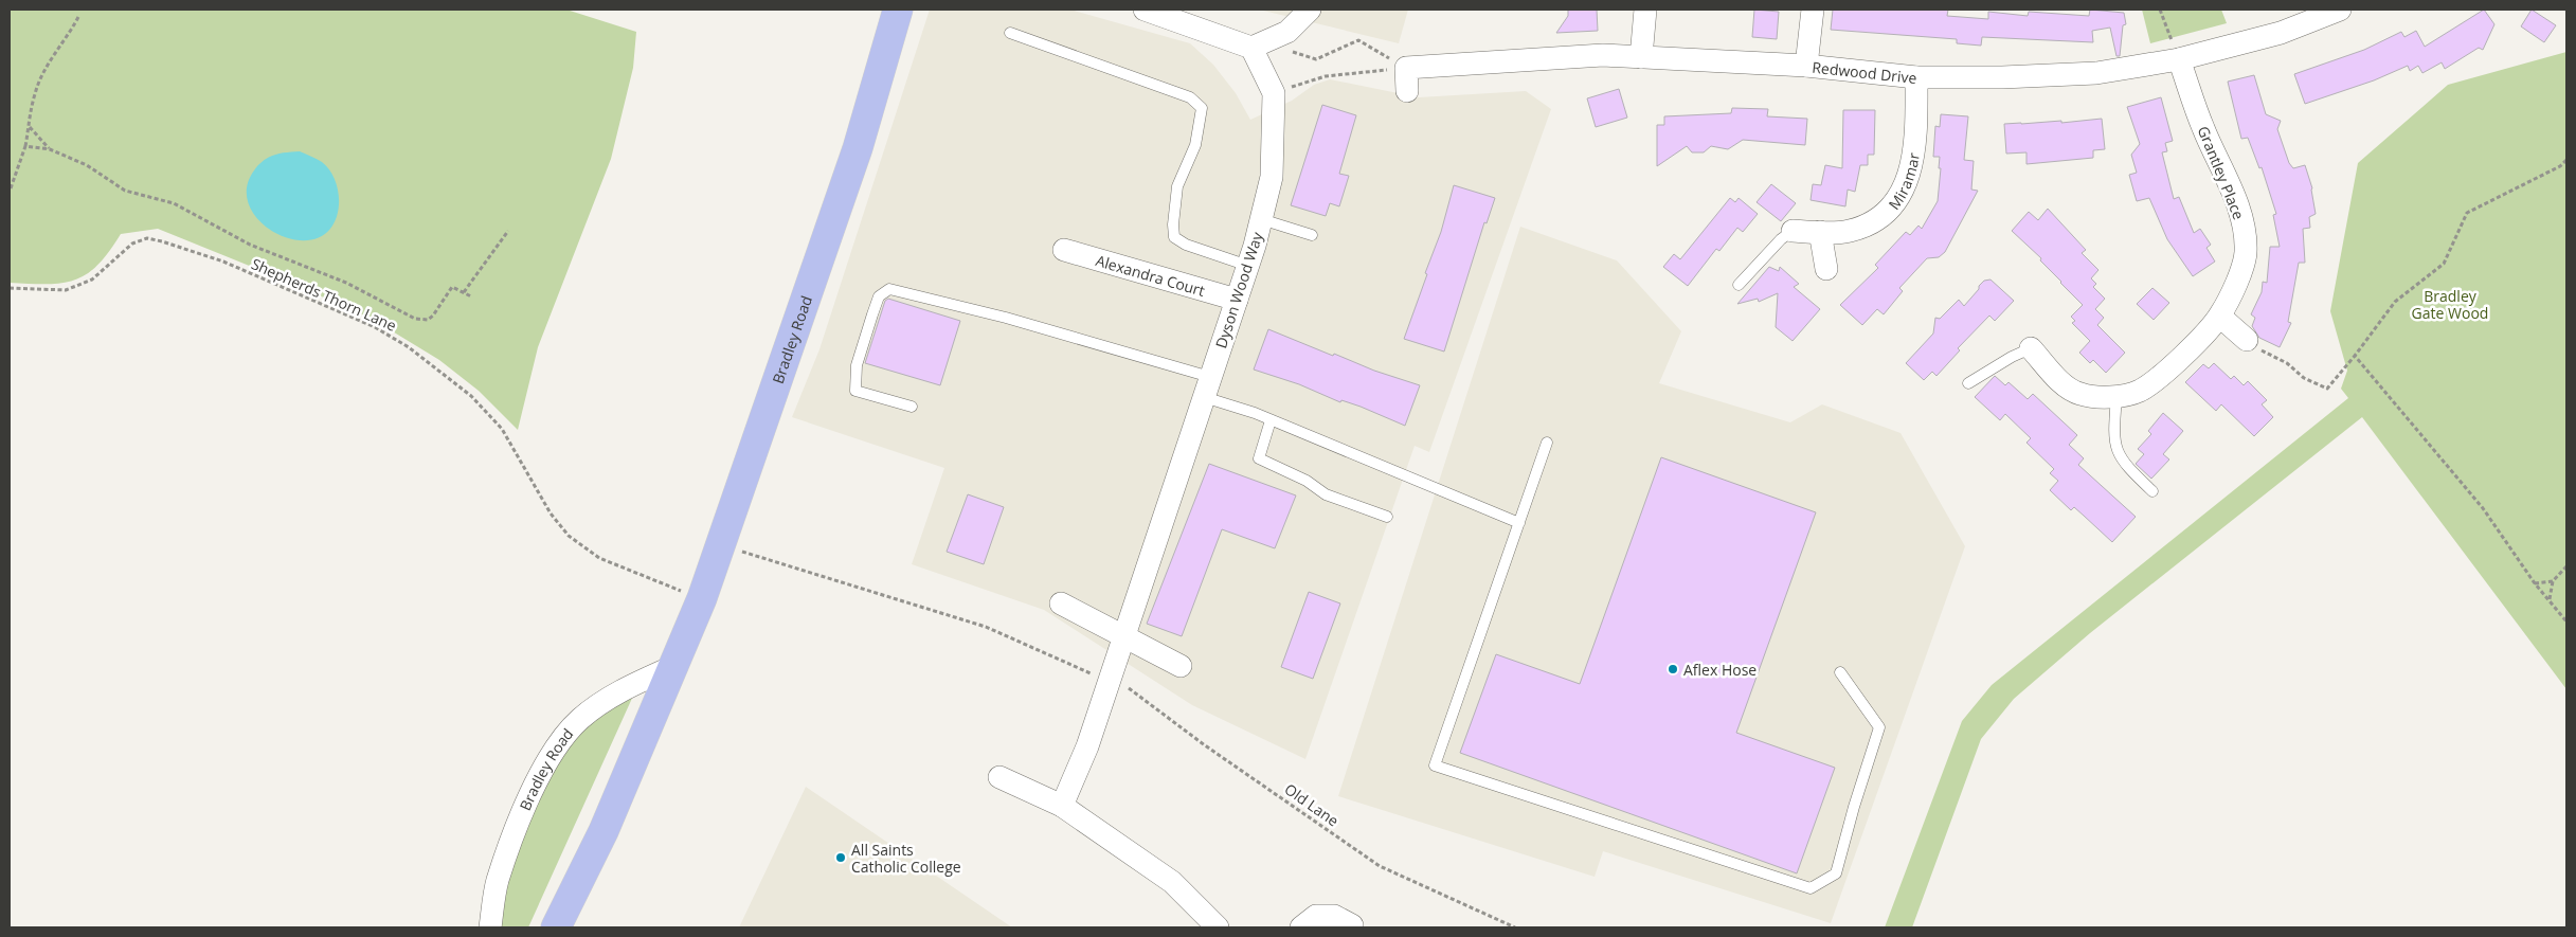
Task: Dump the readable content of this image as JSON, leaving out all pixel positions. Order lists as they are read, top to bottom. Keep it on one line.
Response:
{"streets":{"main road":["Bradley Road"],"street":["Redwood Drive","Grantley Place","Miramar","Alexandra Court","Dyson Wood Way"],"path":["Shepherds Thorn Lane","Old Lane"]},"crossings":[["Redwood Drive","Grantley Place"],["Redwood Drive","Miramar"],["Alexandra Court","Dyson Wood Way"],["Dyson Wood Way","Old Lane"],["Shepherds Thorn Lane","Bradley Road"],["Bradley Road","Old Lane"]],"parks":["Bradley Gate Wood"],"places":["Aflex Hose","All Saints Catholic College"]}
